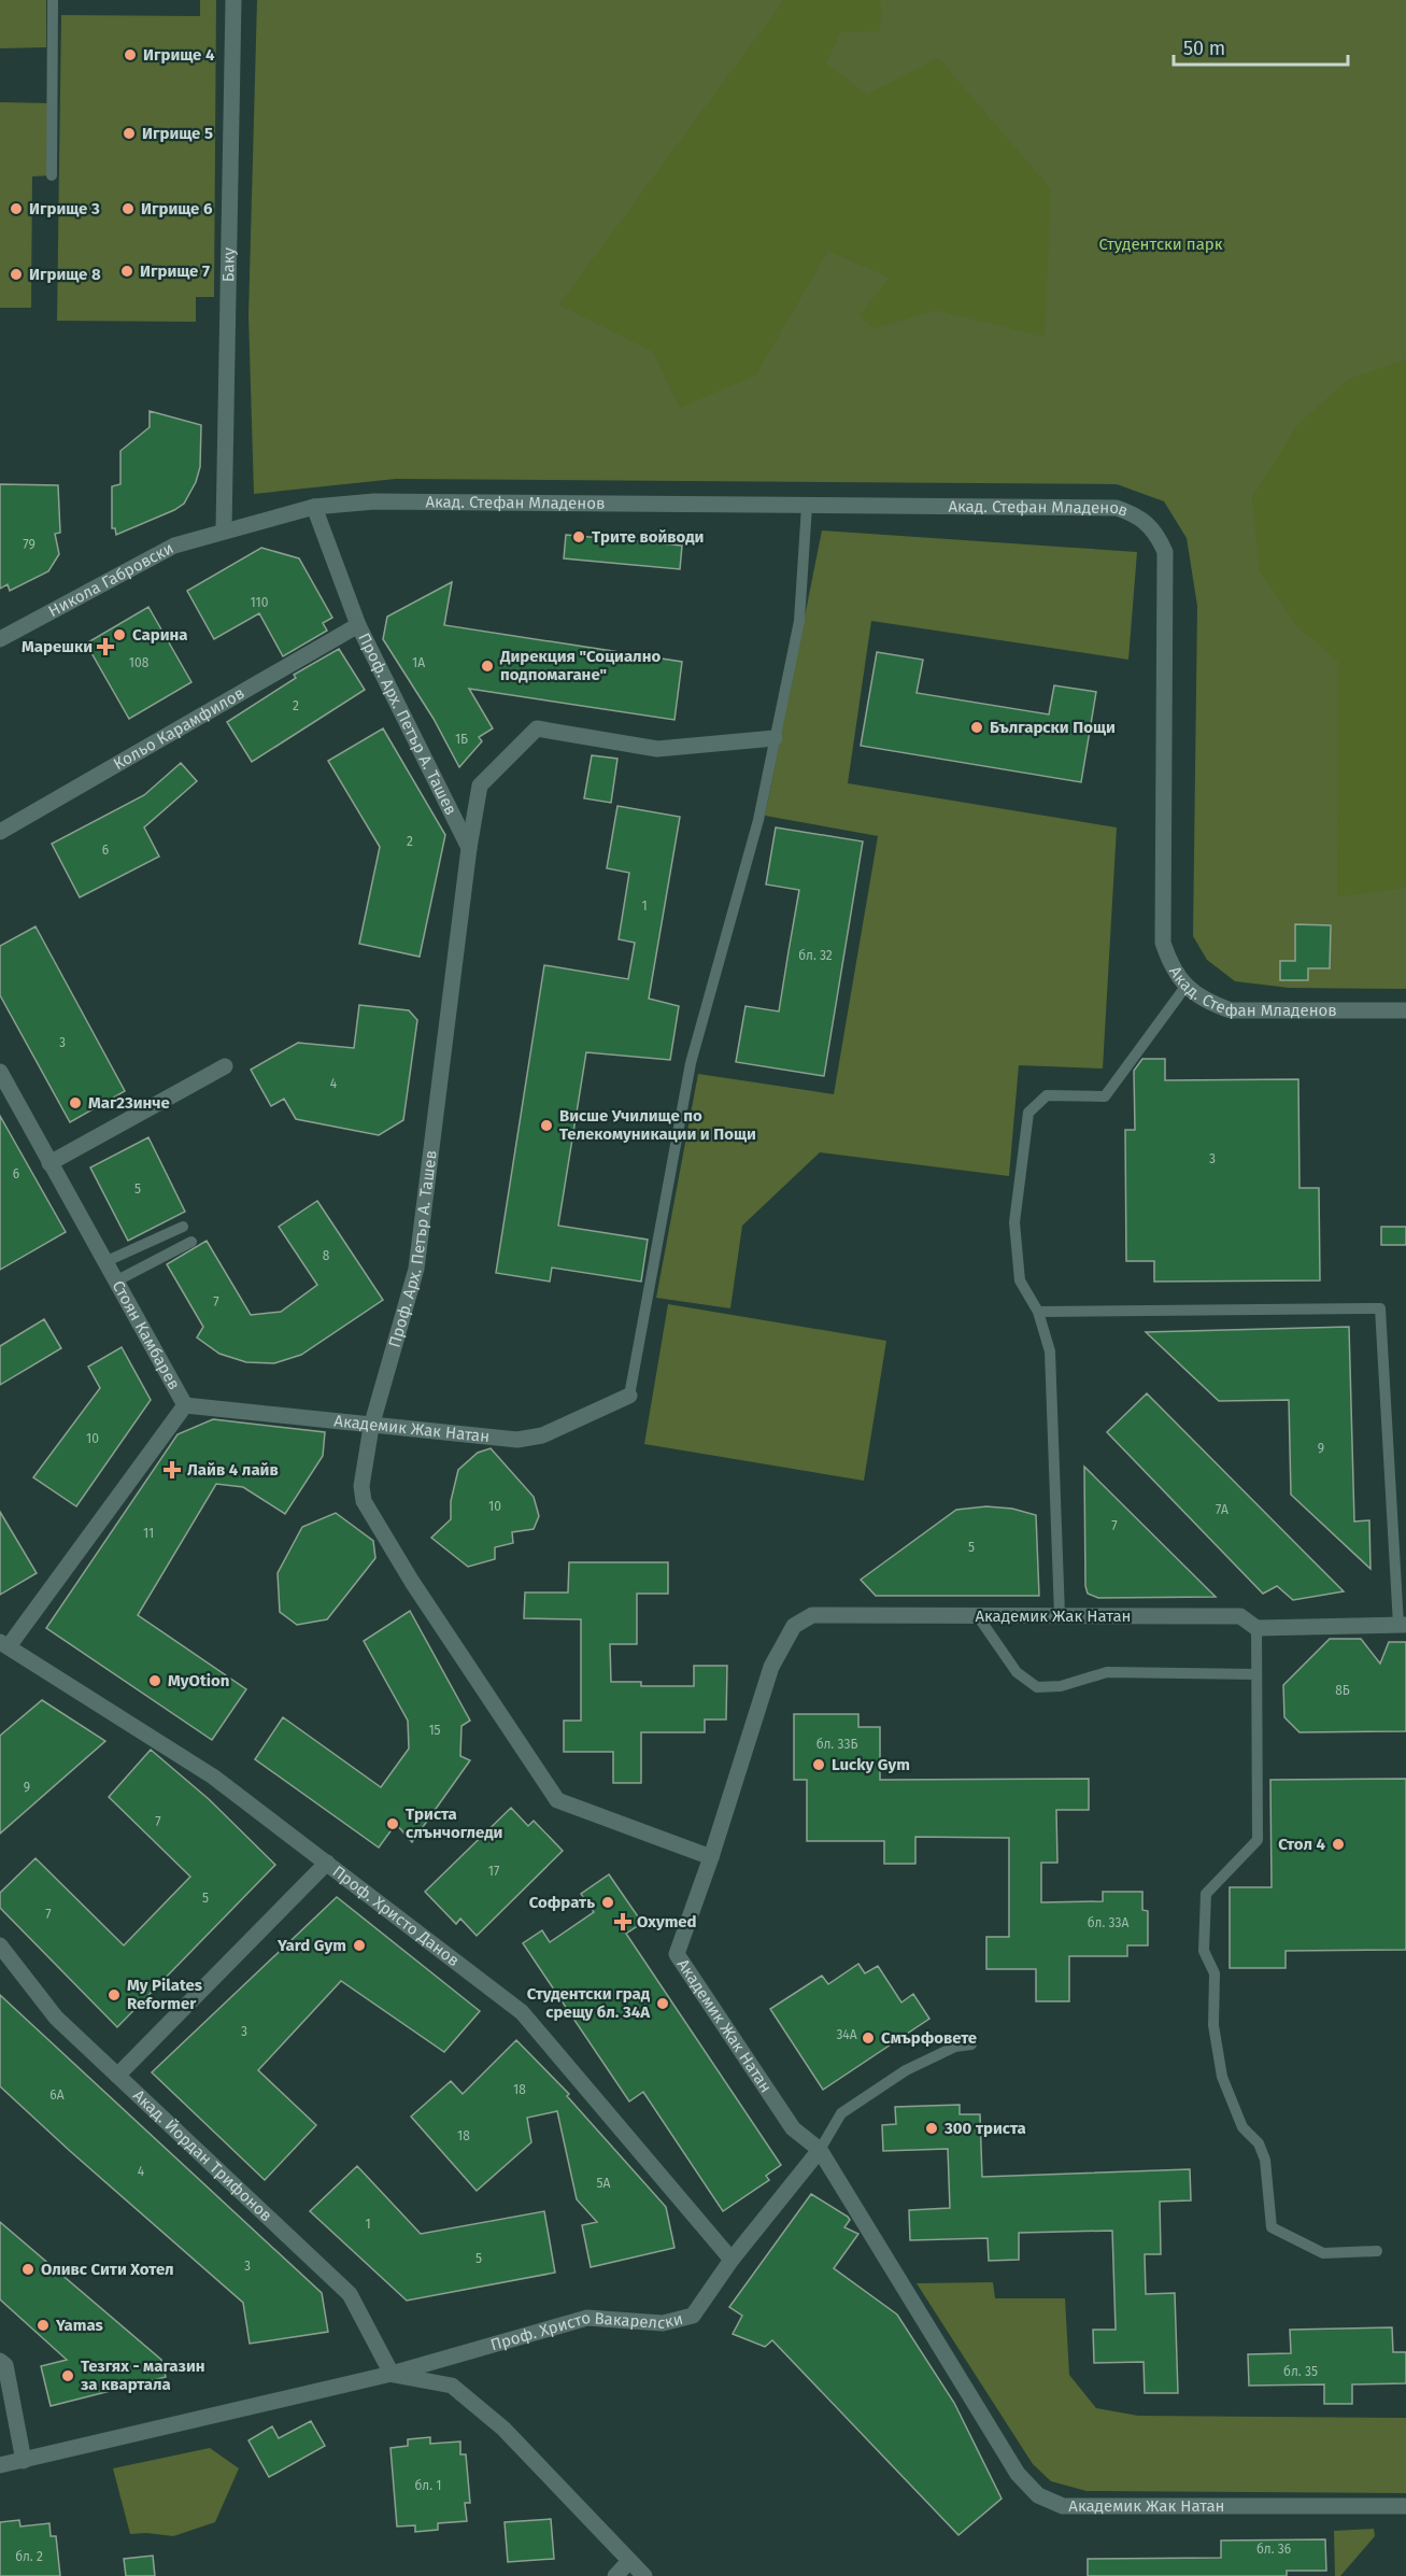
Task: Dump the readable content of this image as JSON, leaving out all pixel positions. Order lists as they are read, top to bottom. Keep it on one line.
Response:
{"streets":{"street":["Баку","Акад. Стефан Младенов","Никола Габровски","Проф. Арх. Петър А. Ташев","Кольо Карамфилов","Стоян Камбарев","Академик Жак Натан","Проф. Христо Данов","Акад. Йордан Трифонов","Проф. Христо Вакарелски"]},"crossings":[["Баку","Акад. Стефан Младенов"],["Баку","Никола Габровски"],["Акад. Стефан Младенов","Никола Габровски"],["Акад. Стефан Младенов","Проф. Арх. Петър А. Ташев"],["Проф. Арх. Петър А. Ташев","Кольо Карамфилов"],["Проф. Арх. Петър А. Ташев","Академик Жак Натан"],["Стоян Камбарев","Академик Жак Натан"],["Стоян Камбарев","Проф. Христо Данов"],["Академик Жак Натан","Проф. Христо Вакарелски"],["Проф. Христо Данов","Проф. Христо Вакарелски"],["Акад. Йордан Трифонов","Проф. Христо Вакарелски"]],"parks":["Студентски парк"],"places":{"other":["Игрище 4","Игрище 5","Игрище 3","Игрище 6","Игрище 7","Игрище 8","Трите войводи","Сарина","Дирекция \"Социално подпомагане\"","Български Пощи","Маг23инче","Висше Училище по Телекомуникации и Пощи","MyOtion","Lucky Gym","Триста слънчогледи","Стол 4","Софрать","Yard Gym","My Pilates Reformer","Студентски град срещу бл. 34А","Смърфовете","300 триста","Оливс Сити Хотел","Yamas","Тезгях - магазин за квартала"],"health":["Марешки","Лайв 4 лайв","Oxymed"]},"house_numbers":["79","110","108","1А","2","1Б","2","6","1","бл. 32","3","4","3","6","5","8","7","10","9","10","7А","7","11","5","8Б","15","бл. 33Б","9","7","17","5","7","бл. 33А","3","34A","18","6А","18","4","5А","1","5","3","бл. 35","бл. 1","бл. 36","бл. 2"],"scale_bar":"50 m"}
